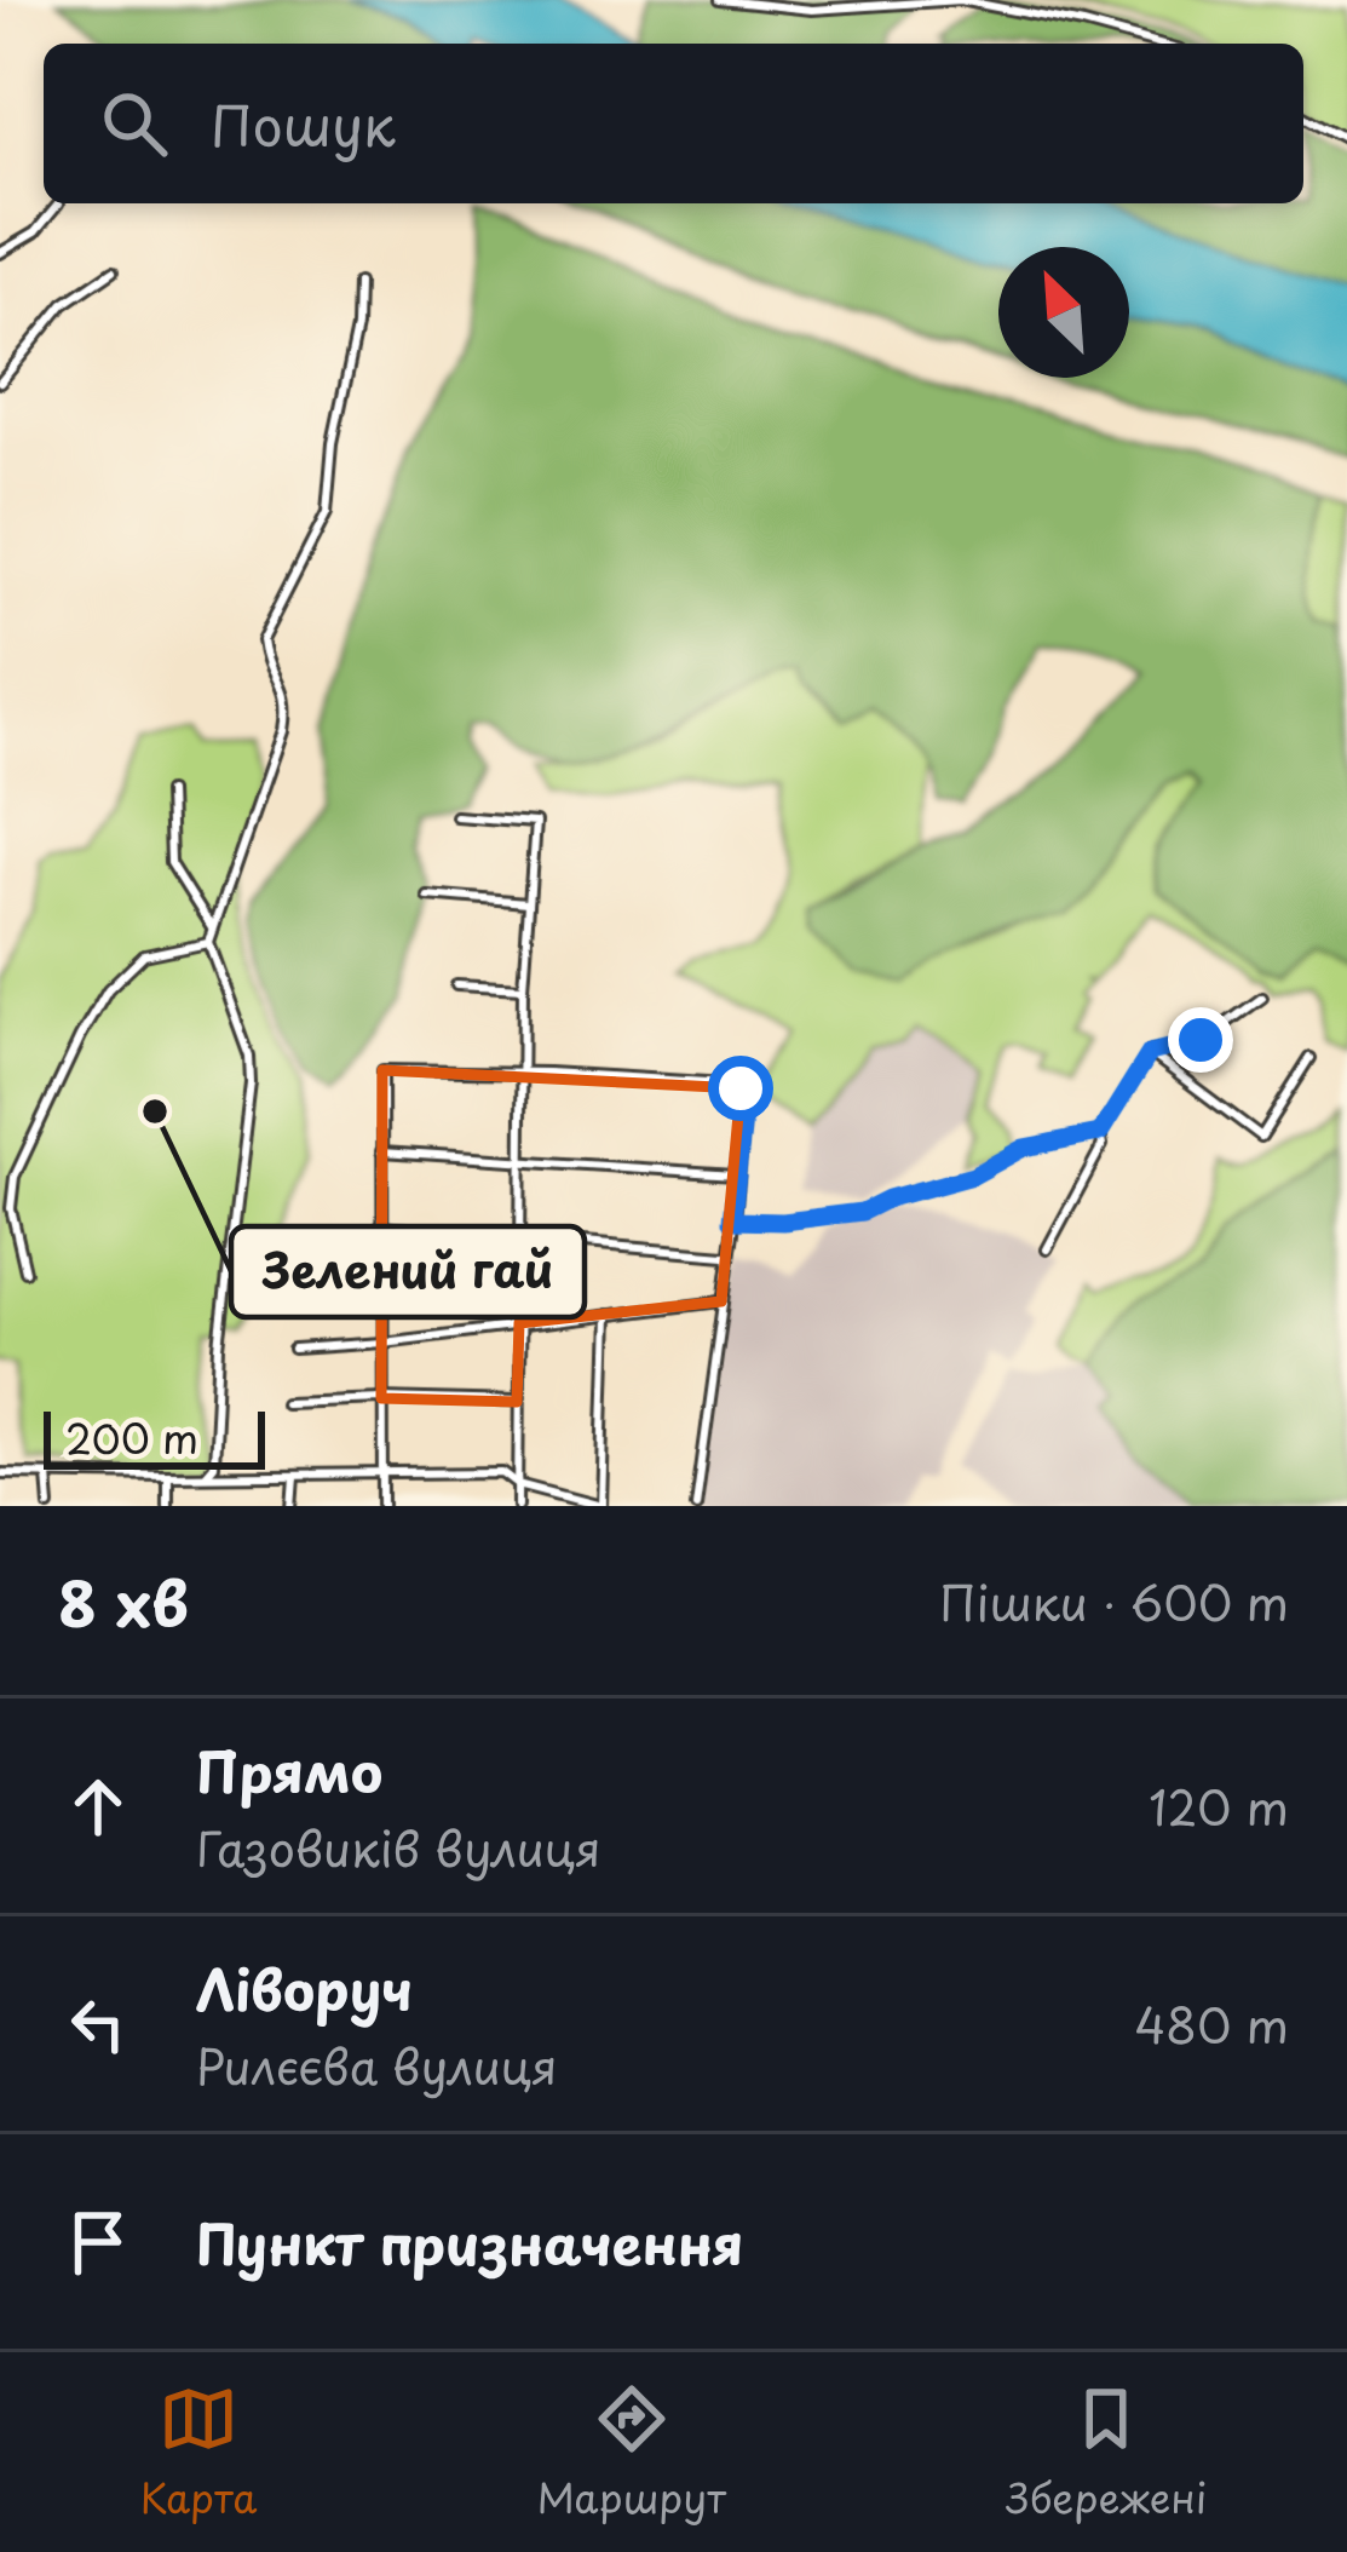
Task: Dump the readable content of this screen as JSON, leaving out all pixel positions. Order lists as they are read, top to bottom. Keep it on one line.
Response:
{"places":["Зелений гай"],"scale_bar":"200 m","north":"top left","page":{"search":"Пошук","scale":"200 m","heading":["8 хв","Пішки · 600 m"],"list":[["Прямо","Газовиків вулиця","120 m"],["Ліворуч","Рилєєва вулиця","480 m"],"Пункт призначення"],"nav":["Карта","Маршрут","Збережені"]}}
